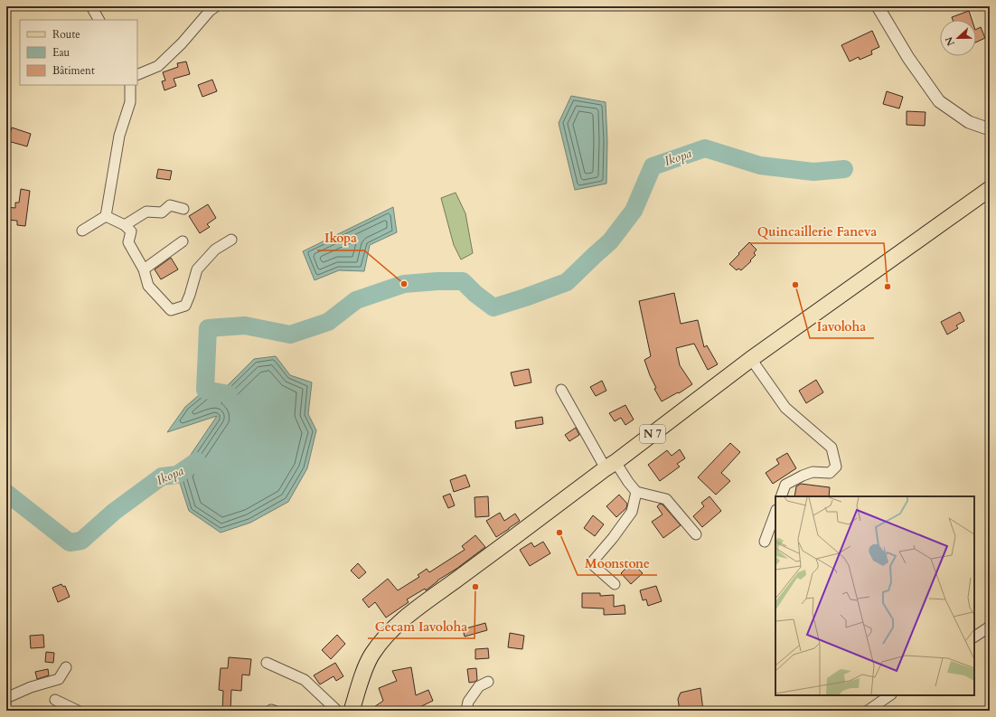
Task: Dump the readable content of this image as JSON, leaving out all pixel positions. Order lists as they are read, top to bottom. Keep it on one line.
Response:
{"streets":{"main road":["N 7"]},"water":["Ikopa"],"places":["Ikopa","Iavoloha","Quincaillerie Faneva","Moonstone","Cecam Iavoloha"],"legend":["Route","Eau","Bâtiment"],"north":"left"}
